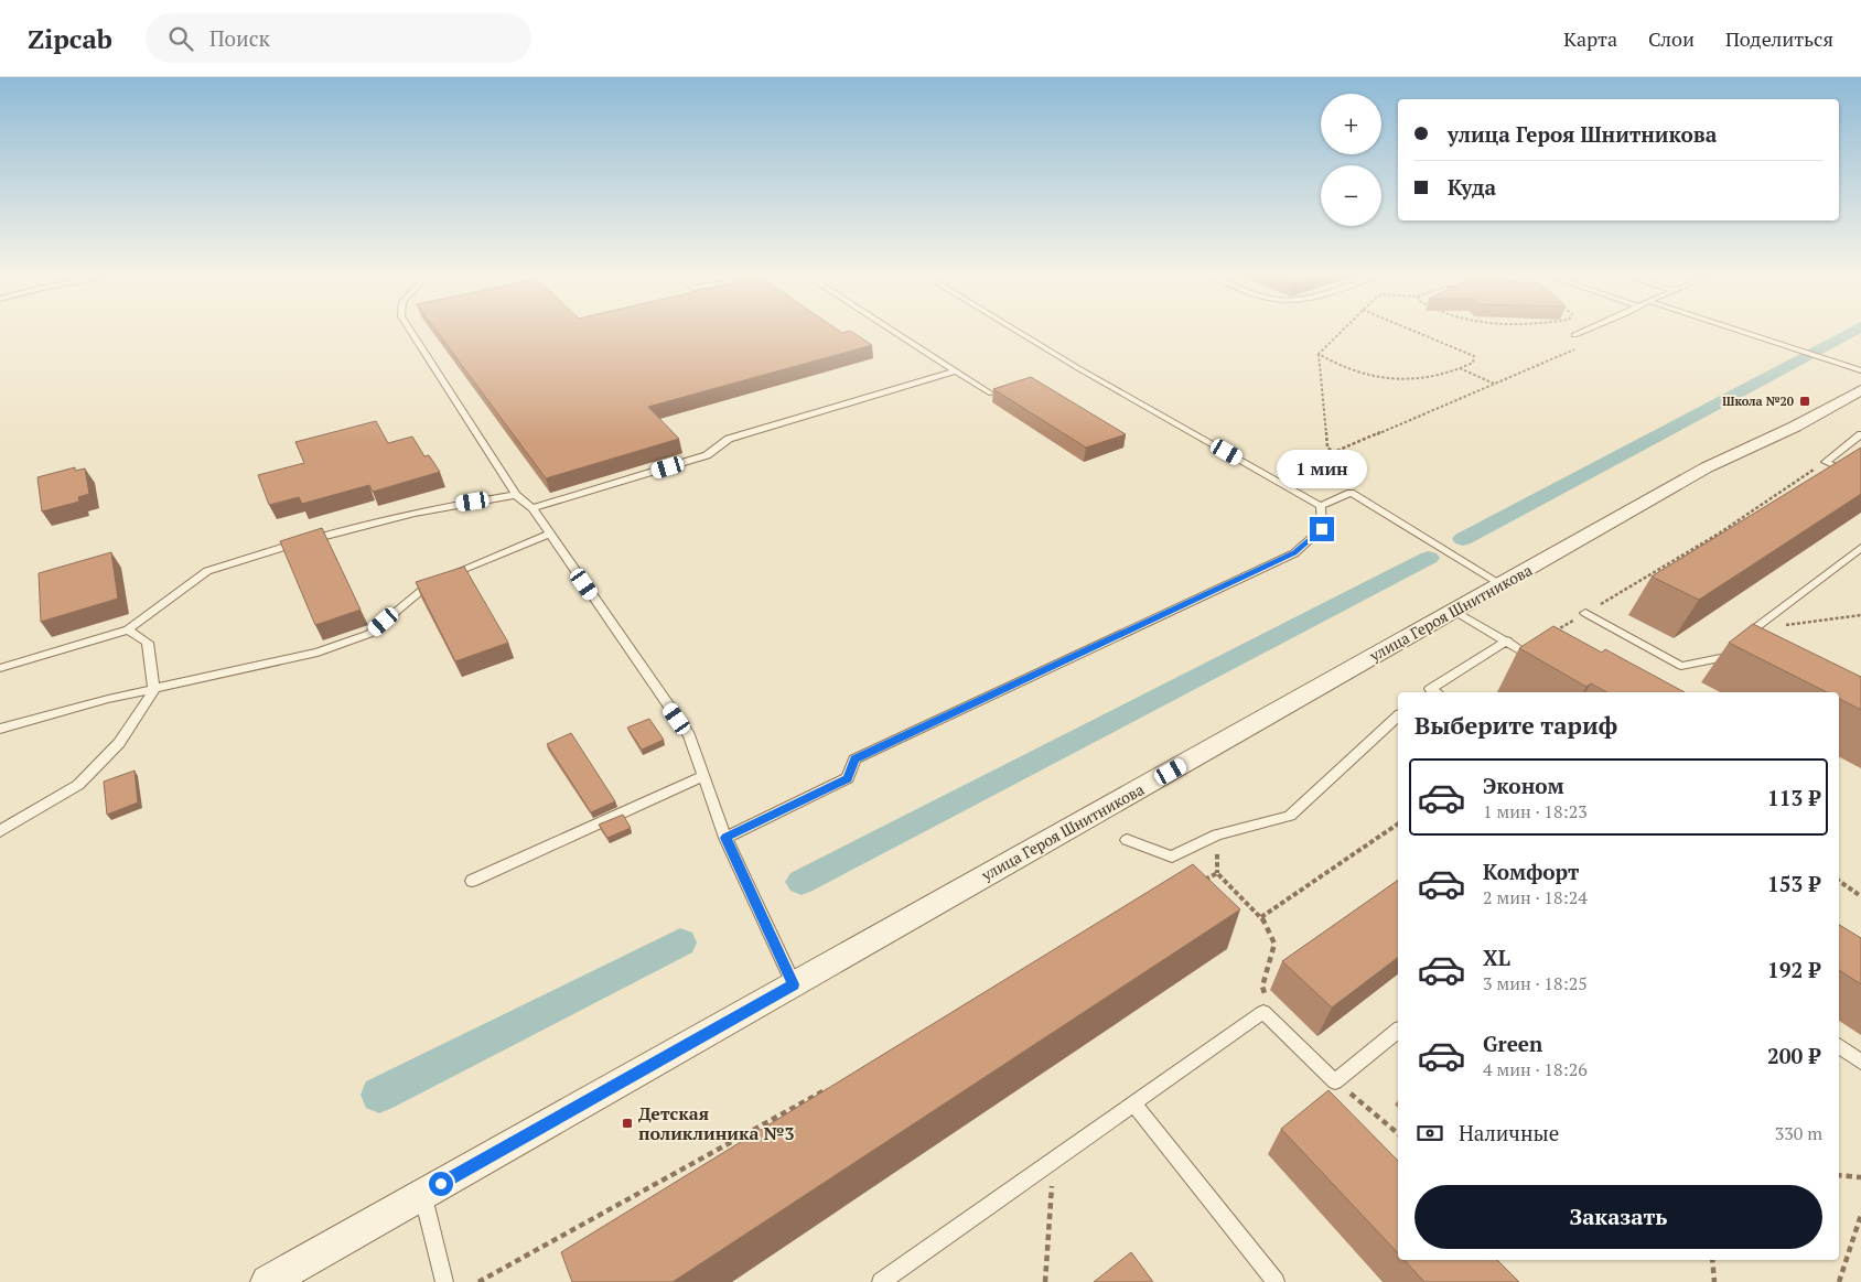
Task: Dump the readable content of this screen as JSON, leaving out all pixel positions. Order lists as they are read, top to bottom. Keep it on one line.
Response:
{"streets":{"street":["улица Героя Шнитникова"]},"places":{"transit":["Школа №20","Детская поликлиника №3"]},"page":{"header":"Zipcab","search":"Поиск","nav":["Карта","Слои","Поделиться"],"map_buttons":["+","−"],"banner":["улица Героя Шнитникова","Куда"],"bubble":"1 мин","heading":"Выберите тариф","list":[{"name":"Эконом","note":"1 мин · 18:23","value":"113 ₽"},{"name":"Комфорт","note":"2 мин · 18:24","value":"153 ₽"},{"name":"XL","note":"3 мин · 18:25","value":"192 ₽"},{"name":"Green","note":"4 мин · 18:26","value":"200 ₽"}],"pay":["Наличные","330 m"],"buttons":"Заказать"}}
